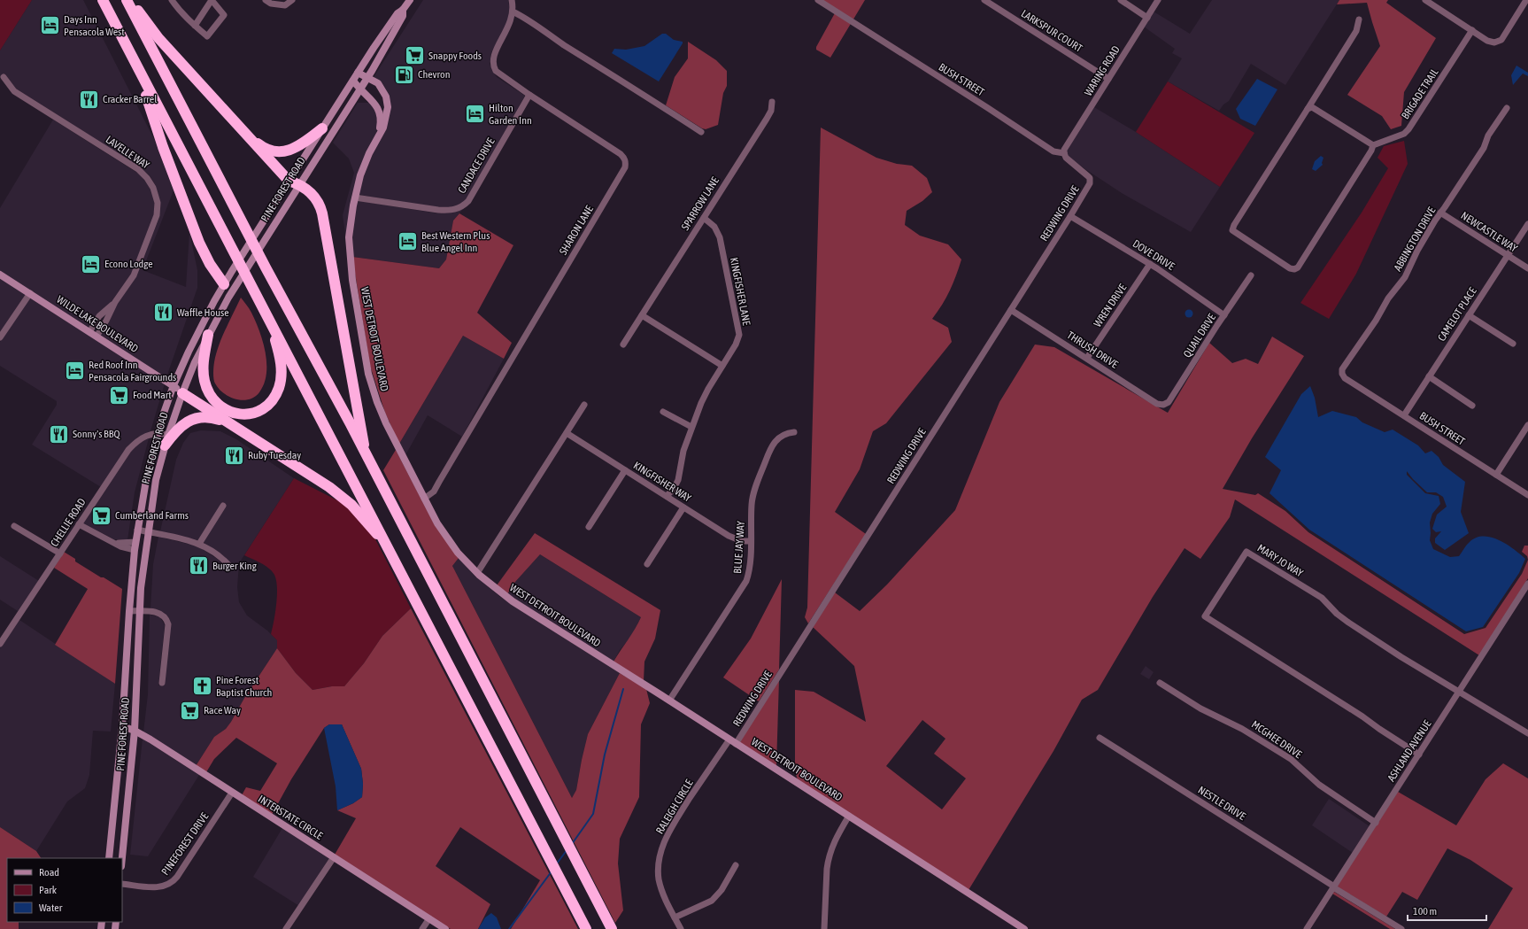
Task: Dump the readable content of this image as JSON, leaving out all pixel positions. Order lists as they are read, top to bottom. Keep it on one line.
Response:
{"streets":{"street":["LARKSPUR COURT","WARING ROAD","BUSH STREET","BRIGADE TRAIL","LAVELLE WAY","CANDACE DRIVE","PINE FOREST ROAD","SPARROW LANE","REDWING DRIVE","SHARON LANE","NEWCASTLE WAY","ABBINGTON DRIVE","DOVE DRIVE","KINGFISHER LANE","WREN DRIVE","CAMELOT PLACE","WILDE LAKE BOULEVARD","QUAIL DRIVE","WEST DETROIT BOULEVARD","THRUSH DRIVE","KINGFISHER WAY","CHELLIE ROAD","BLUE JAY WAY","MARY JO WAY","MCGHEE DRIVE","ASHLAND AVENUE","NESTLE DRIVE","RALEIGH CIRCLE","INTERSTATE CIRCLE","PINEFOREST DRIVE"]},"crossings":[["LARKSPUR COURT","WARING ROAD"],["WARING ROAD","BUSH STREET"],["BUSH STREET","REDWING DRIVE"],["BUSH STREET","ABBINGTON DRIVE"],["BUSH STREET","CAMELOT PLACE"],["LAVELLE WAY","WILDE LAKE BOULEVARD"],["CANDACE DRIVE","SHARON LANE"],["CANDACE DRIVE","WEST DETROIT BOULEVARD"],["PINE FOREST ROAD","WILDE LAKE BOULEVARD"],["PINE FOREST ROAD","WEST DETROIT BOULEVARD"],["PINE FOREST ROAD","CHELLIE ROAD"],["PINE FOREST ROAD","INTERSTATE CIRCLE"],["SPARROW LANE","KINGFISHER LANE"],["REDWING DRIVE","DOVE DRIVE"],["REDWING DRIVE","WEST DETROIT BOULEVARD"],["REDWING DRIVE","THRUSH DRIVE"],["REDWING DRIVE","RALEIGH CIRCLE"],["SHARON LANE","WEST DETROIT BOULEVARD"],["NEWCASTLE WAY","ABBINGTON DRIVE"],["NEWCASTLE WAY","CAMELOT PLACE"],["DOVE DRIVE","WREN DRIVE"],["DOVE DRIVE","QUAIL DRIVE"],["KINGFISHER LANE","KINGFISHER WAY"],["WREN DRIVE","THRUSH DRIVE"],["QUAIL DRIVE","THRUSH DRIVE"],["WEST DETROIT BOULEVARD","BLUE JAY WAY"],["WEST DETROIT BOULEVARD","RALEIGH CIRCLE"],["KINGFISHER WAY","BLUE JAY WAY"],["MARY JO WAY","ASHLAND AVENUE"],["MCGHEE DRIVE","ASHLAND AVENUE"],["ASHLAND AVENUE","NESTLE DRIVE"],["INTERSTATE CIRCLE","PINEFOREST DRIVE"]],"places":{"hotel":["Days Inn Pensacola West","Hilton Garden Inn","Best Western Plus Blue Angel Inn","Econo Lodge","Red Roof Inn Pensacola Fairgrounds"],"supermarket":["Snappy Foods","Food Mart","Cumberland Farms","Race Way"],"fuel station":["Chevron"],"restaurant":["Cracker Barrel","Waffle House","Sonny's BBQ","Ruby Tuesday","Burger King"],"church":["Pine Forest Baptist Church"]},"legend":["Road","Park","Water"],"scale_bar":"100 m"}
